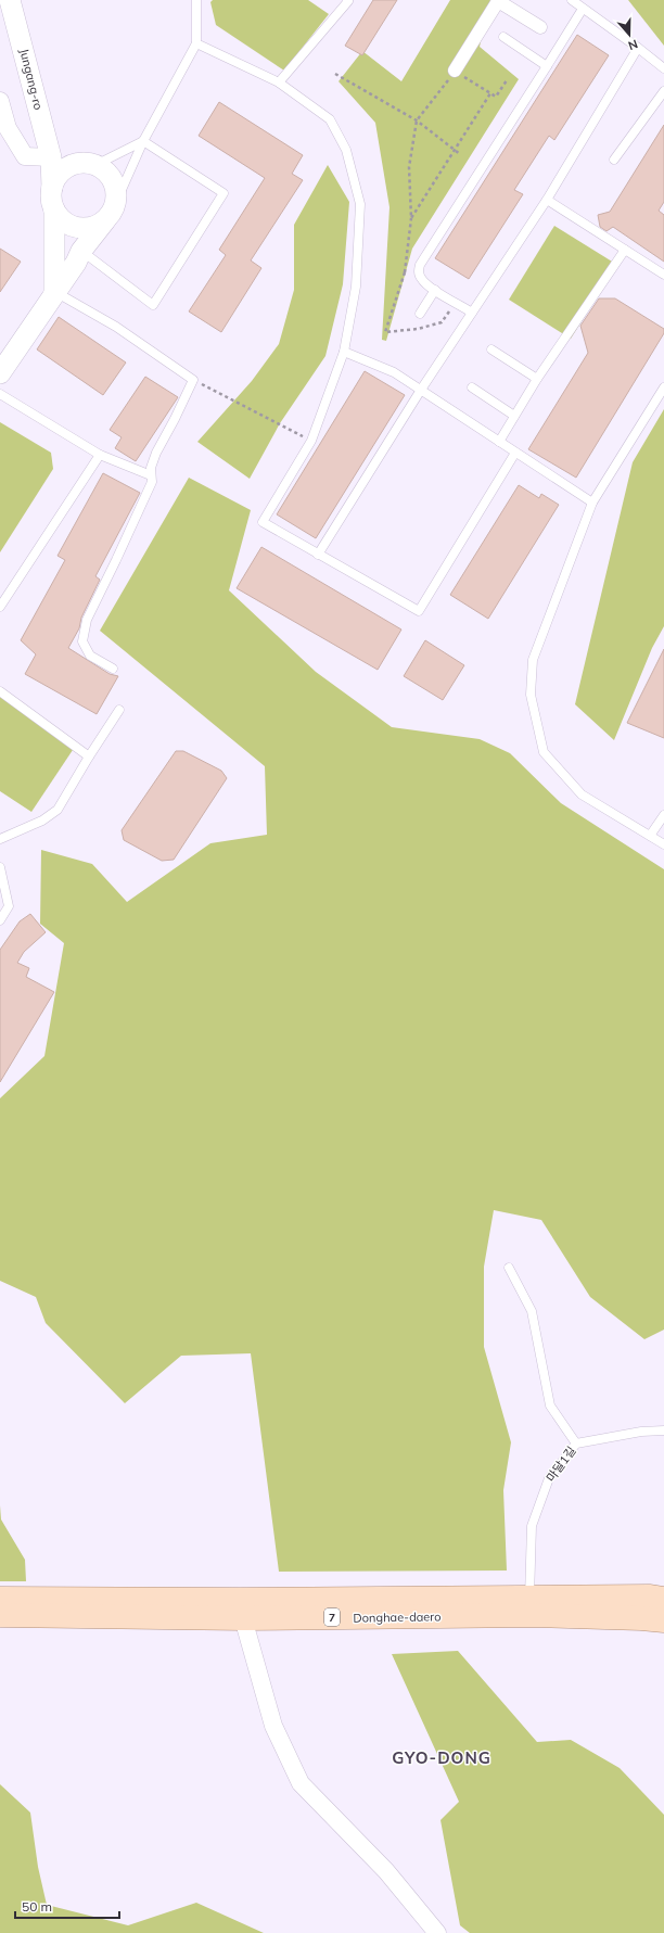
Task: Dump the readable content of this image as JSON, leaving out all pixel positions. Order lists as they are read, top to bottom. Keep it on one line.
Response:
{"streets":{"main road":["7","Donghae-daero"],"street":["Jungang-ro"],"lane":["마달1길"]},"crossings":[["마달1길","Donghae-daero"]],"districts":["GYO-DONG"],"scale_bar":"50 m","north":"bottom"}
